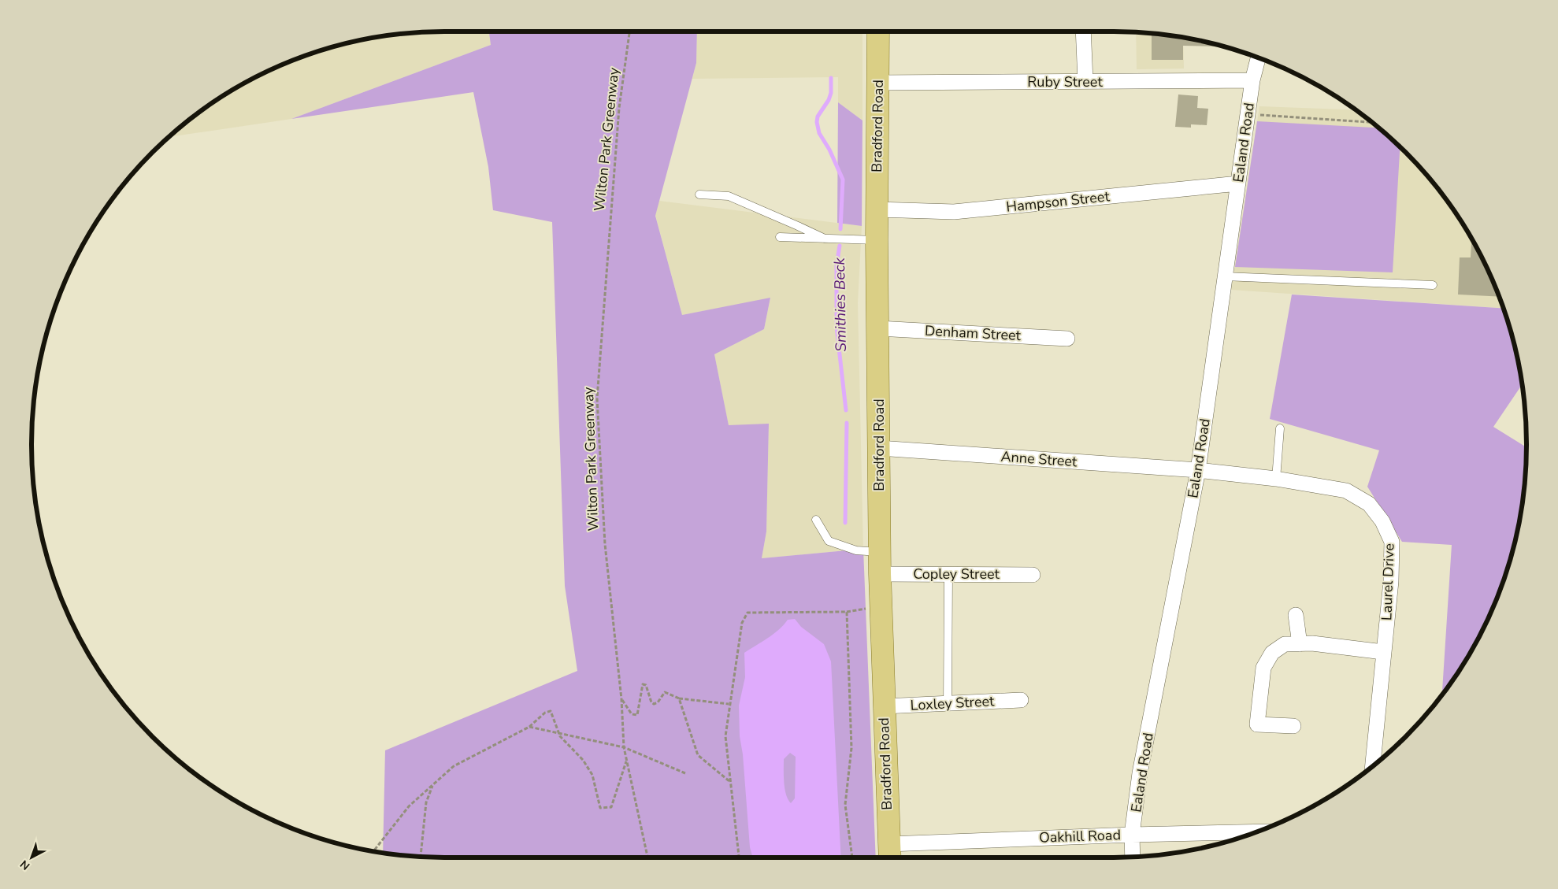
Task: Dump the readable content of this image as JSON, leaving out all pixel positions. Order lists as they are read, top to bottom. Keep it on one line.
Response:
{"streets":{"main road":["Bradford Road"],"street":["Ruby Street","Ealand Road","Hampson Street","Denham Street","Anne Street","Copley Street","Laurel Drive","Loxley Street","Oakhill Road"],"path":["Wilton Park Greenway"]},"crossings":[["Ruby Street","Bradford Road"],["Ruby Street","Ealand Road"],["Bradford Road","Hampson Street"],["Bradford Road","Denham Street"],["Bradford Road","Anne Street"],["Bradford Road","Copley Street"],["Bradford Road","Loxley Street"],["Bradford Road","Oakhill Road"],["Ealand Road","Hampson Street"],["Ealand Road","Anne Street"],["Ealand Road","Laurel Drive"],["Ealand Road","Oakhill Road"],["Anne Street","Laurel Drive"]],"water":["Smithies Beck"],"north":"bottom left"}
